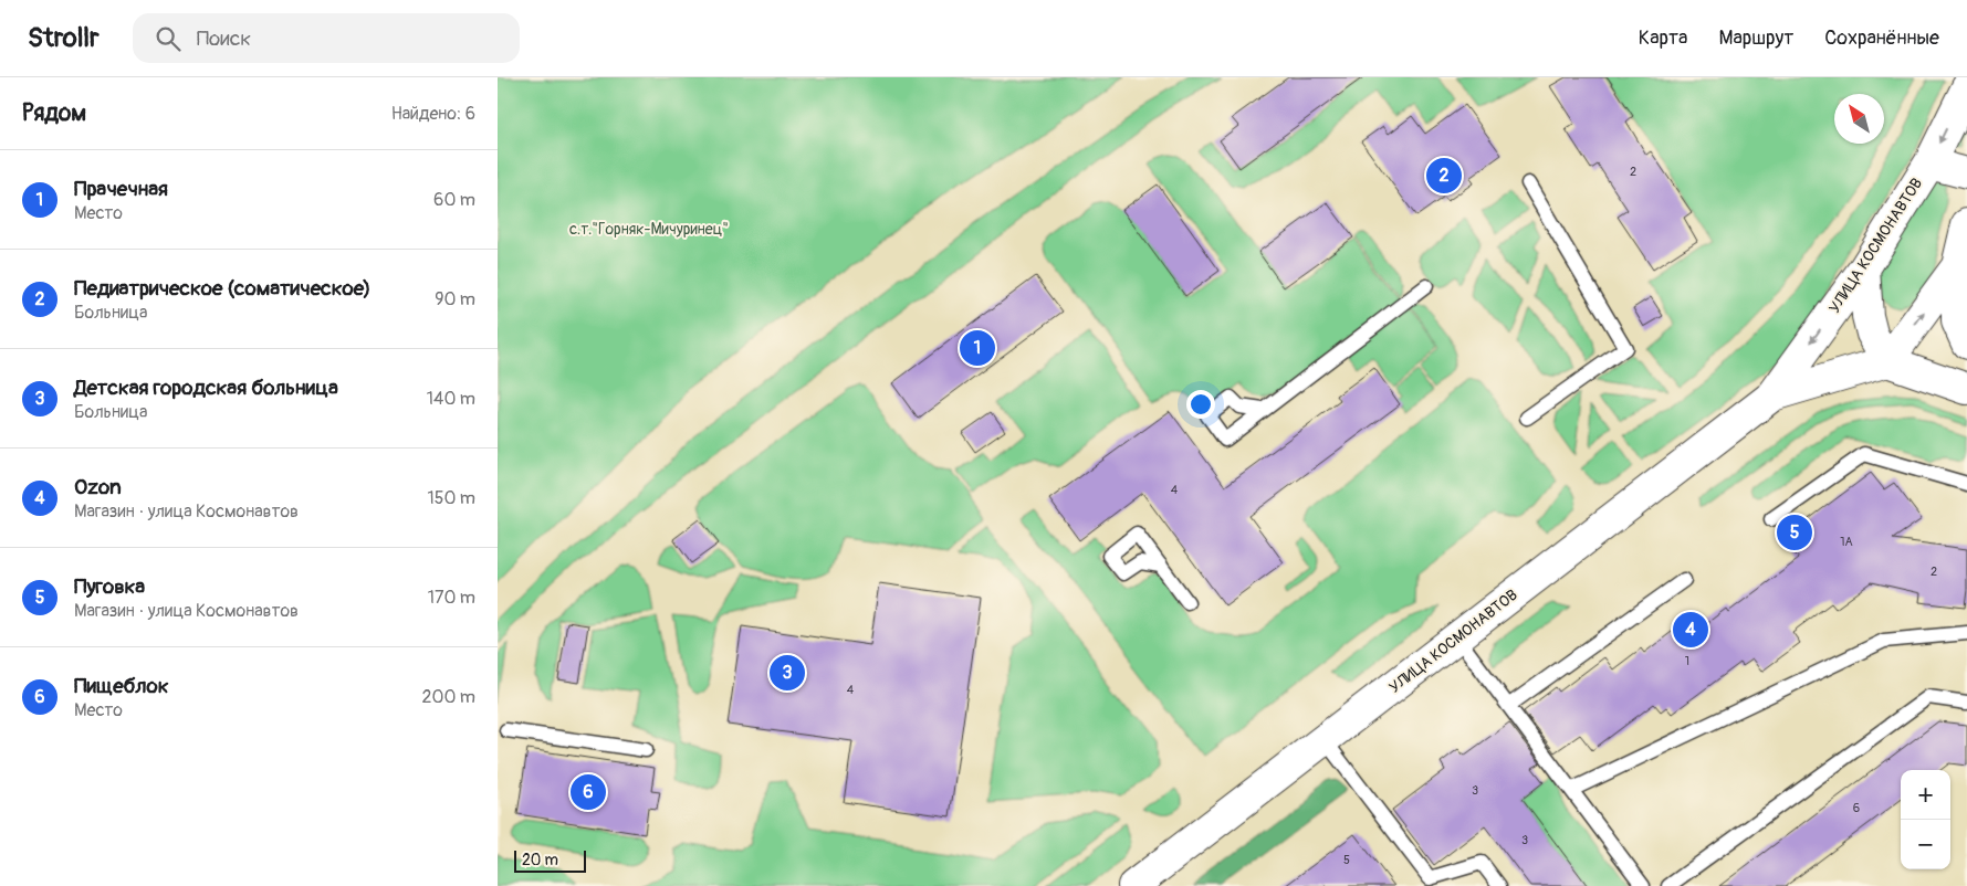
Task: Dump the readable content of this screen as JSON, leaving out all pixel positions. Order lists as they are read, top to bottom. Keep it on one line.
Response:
{"streets":{"main road":["УЛИЦА КОСМОНАВТОВ"]},"parks":["с.т.\"Горняк-Мичуринец\""],"house_numbers":["2","4","1А","2","1","4","3","6","3","5"],"scale_bar":"20 m","north":"top left","page":{"header":"Strollr","search":"Поиск","nav":["Карта","Маршрут","Сохранённые"],"heading":["Рядом","Найдено: 6"],"list":[{"mark":"1","name":"Прачечная","note":"Место","value":"60 m"},{"mark":"2","name":"Педиатрическое (соматическое)","note":"Больница","value":"90 m"},{"mark":"3","name":"Детская городская больница","note":"Больница","value":"140 m"},{"mark":"4","name":"Ozon","note":"Магазин · улица Космонавтов","value":"150 m"},{"mark":"5","name":"Пуговка","note":"Магазин · улица Космонавтов","value":"170 m"},{"mark":"6","name":"Пищеблок","note":"Место","value":"200 m"}],"pins":["2","1","5","4","3","6"],"map_buttons":["+","−"],"scale":"20 m"}}
